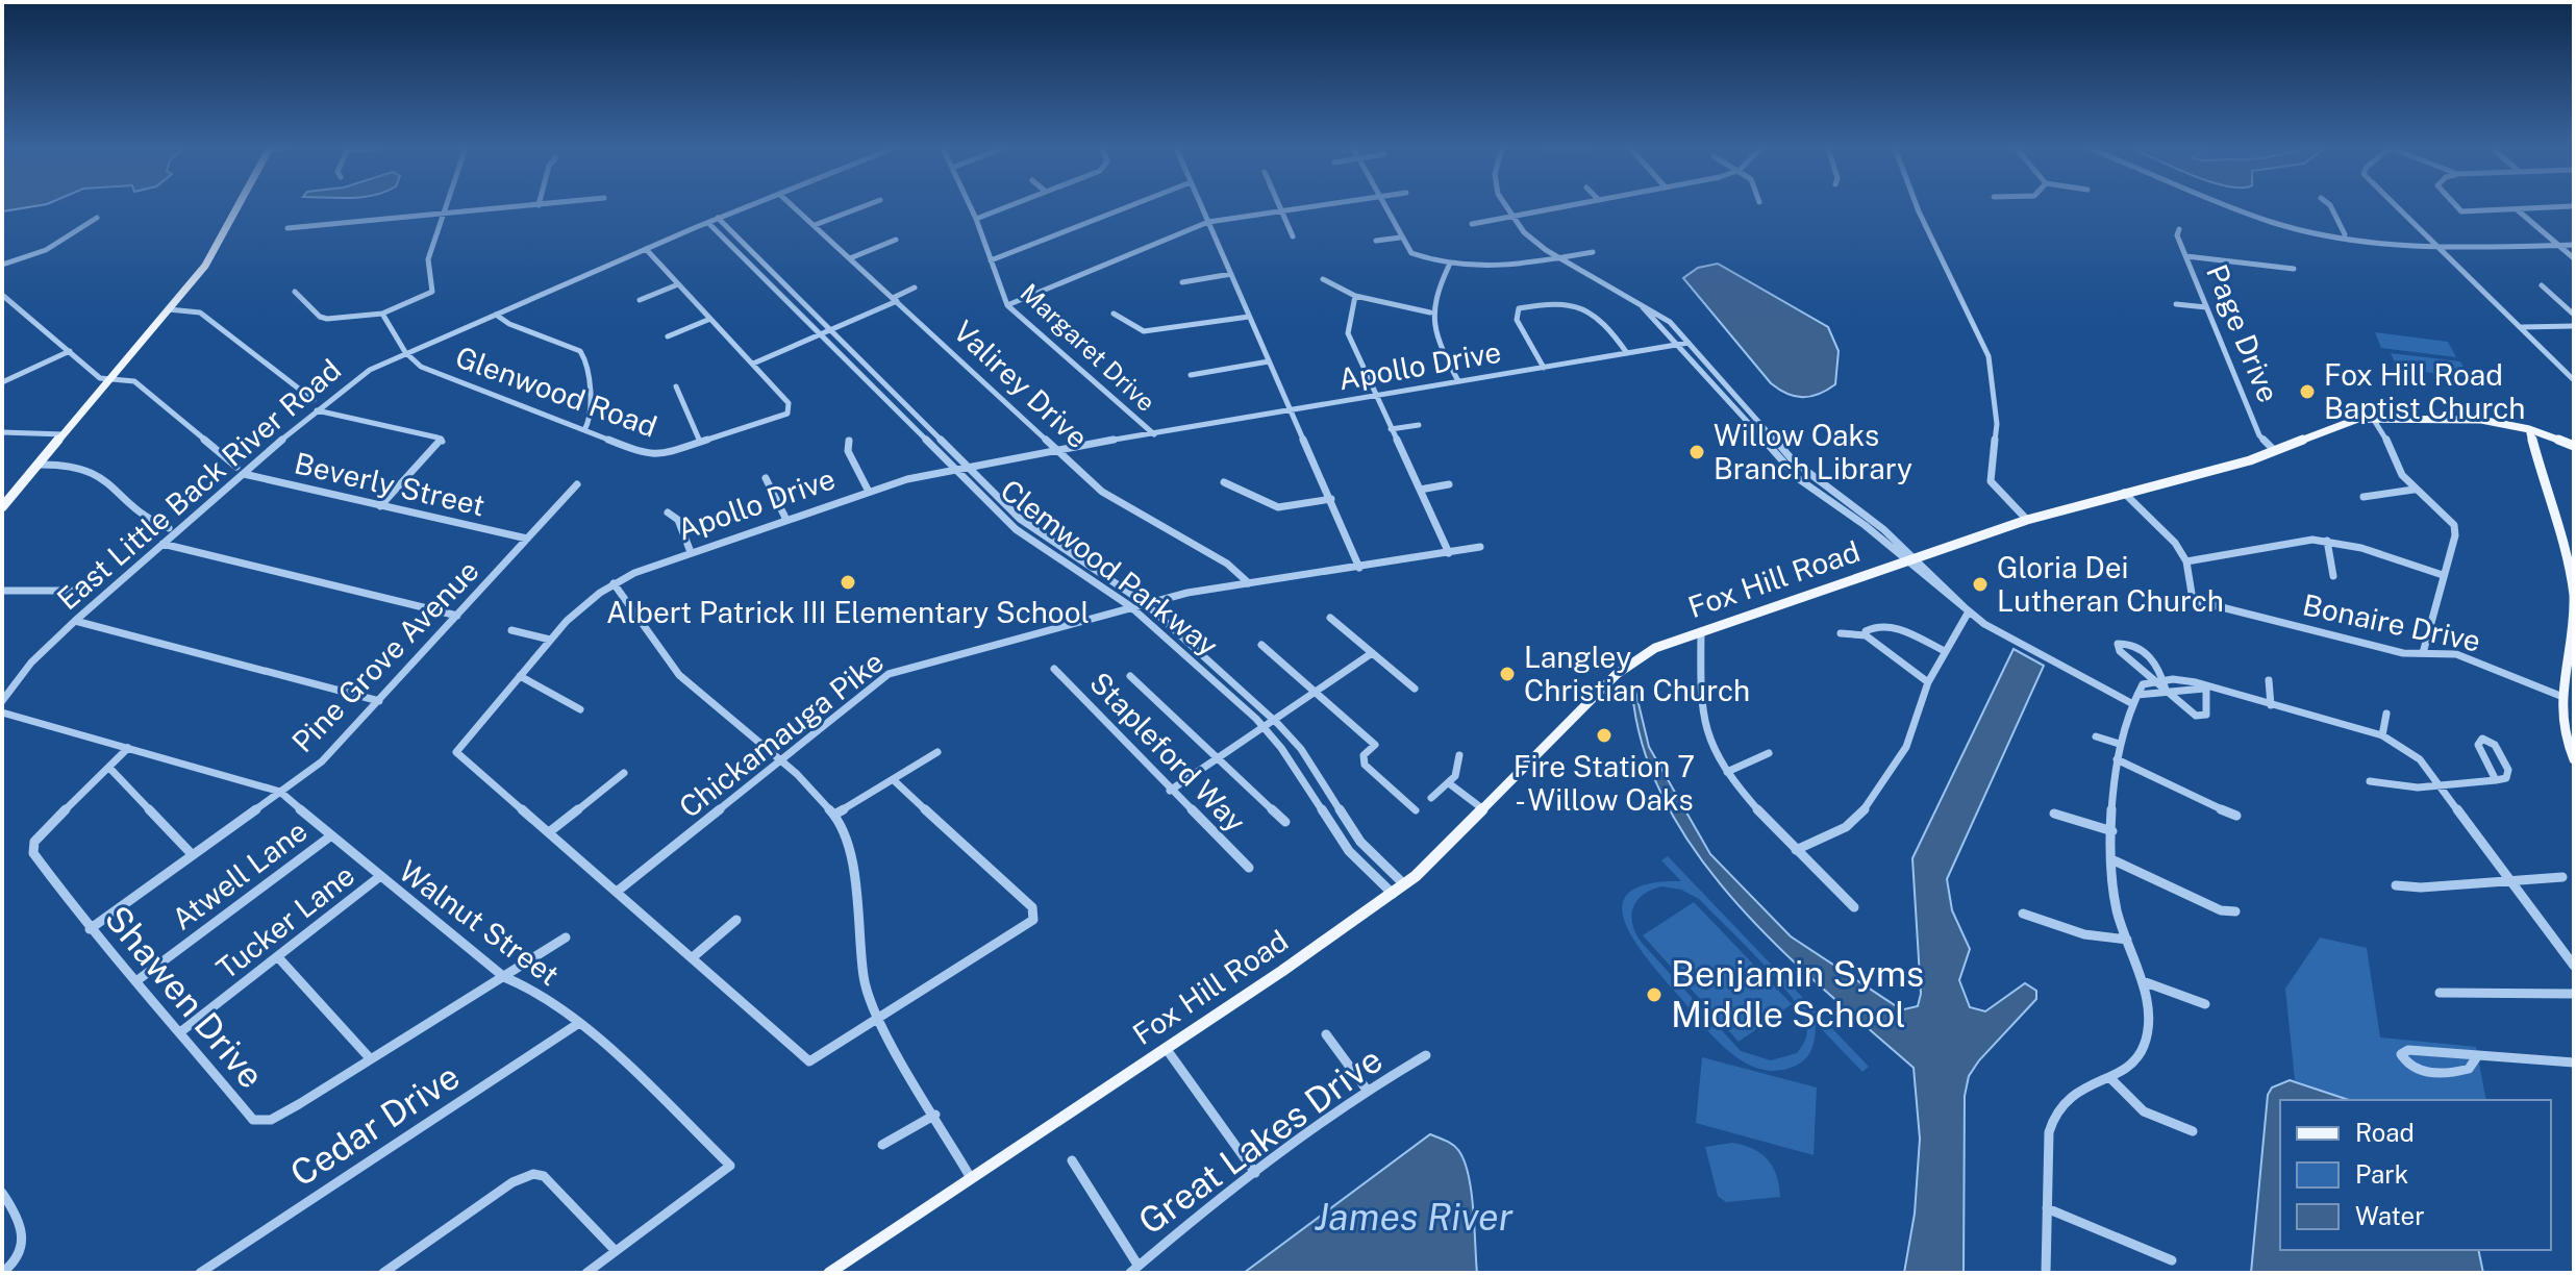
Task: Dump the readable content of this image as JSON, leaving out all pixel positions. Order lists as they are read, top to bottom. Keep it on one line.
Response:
{"streets":{"main road":["Fox Hill Road"],"street":["Page Drive","Margaret Drive","Apollo Drive","Valirey Drive","Glenwood Road","East Little Back River Road","Beverly Street","Clemwood Parkway","Bonaire Drive","Pine Grove Avenue","Chickamauga Pike","Stapleford Way","Atwell Lane","Tucker Lane","Walnut Street","Shawen Drive","Cedar Drive","Great Lakes Drive"]},"crossings":[["Page Drive","Fox Hill Road"],["Margaret Drive","Apollo Drive"],["Apollo Drive","Valirey Drive"],["Apollo Drive","Clemwood Parkway"],["Apollo Drive","Chickamauga Pike"],["Valirey Drive","Chickamauga Pike"],["Glenwood Road","East Little Back River Road"],["East Little Back River Road","Beverly Street"],["Beverly Street","Pine Grove Avenue"],["Clemwood Parkway","Fox Hill Road"],["Clemwood Parkway","Chickamauga Pike"],["Fox Hill Road","Bonaire Drive"],["Pine Grove Avenue","Walnut Street"],["Pine Grove Avenue","Shawen Drive"],["Atwell Lane","Walnut Street"],["Atwell Lane","Shawen Drive"],["Tucker Lane","Walnut Street"],["Tucker Lane","Shawen Drive"],["Walnut Street","Shawen Drive"],["Walnut Street","Cedar Drive"]],"water":["James River"],"places":["Fox Hill Road Baptist Church","Willow Oaks Branch Library","Albert Patrick III Elementary School","Gloria Dei Lutheran Church","Langley Christian Church","Fire Station 7 - Willow Oaks","Benjamin Syms Middle School"],"legend":["Road","Park","Water"]}
